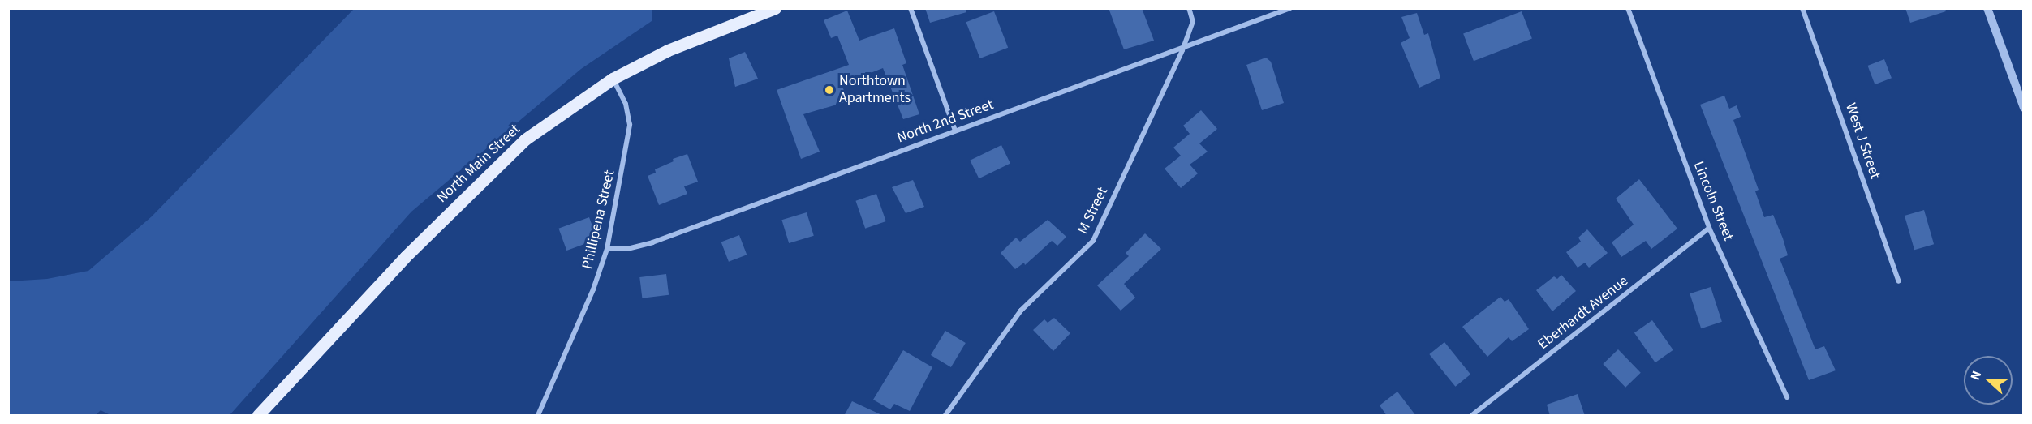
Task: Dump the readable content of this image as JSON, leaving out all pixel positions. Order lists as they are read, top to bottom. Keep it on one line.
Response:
{"streets":{"main road":["North Main Street"],"street":["North 2nd Street","West J Street","Lincoln Street","M Street","Phillipena Street","Eberhardt Avenue"]},"crossings":[["North 2nd Street","M Street"],["North 2nd Street","Phillipena Street"],["North Main Street","Phillipena Street"],["Lincoln Street","Eberhardt Avenue"]],"places":["Northtown Apartments"],"north":"left"}
